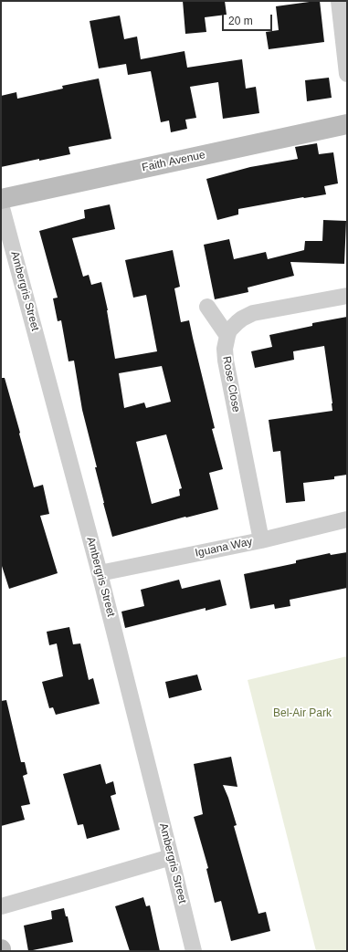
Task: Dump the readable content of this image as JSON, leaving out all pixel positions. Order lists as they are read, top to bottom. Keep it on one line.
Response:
{"streets":{"street":["Faith Avenue","Ambergris Street","Rose Close","Iguana Way"]},"crossings":[["Ambergris Street","Iguana Way"],["Rose Close","Iguana Way"]],"parks":["Bel-Air Park"],"scale_bar":"20 m"}
